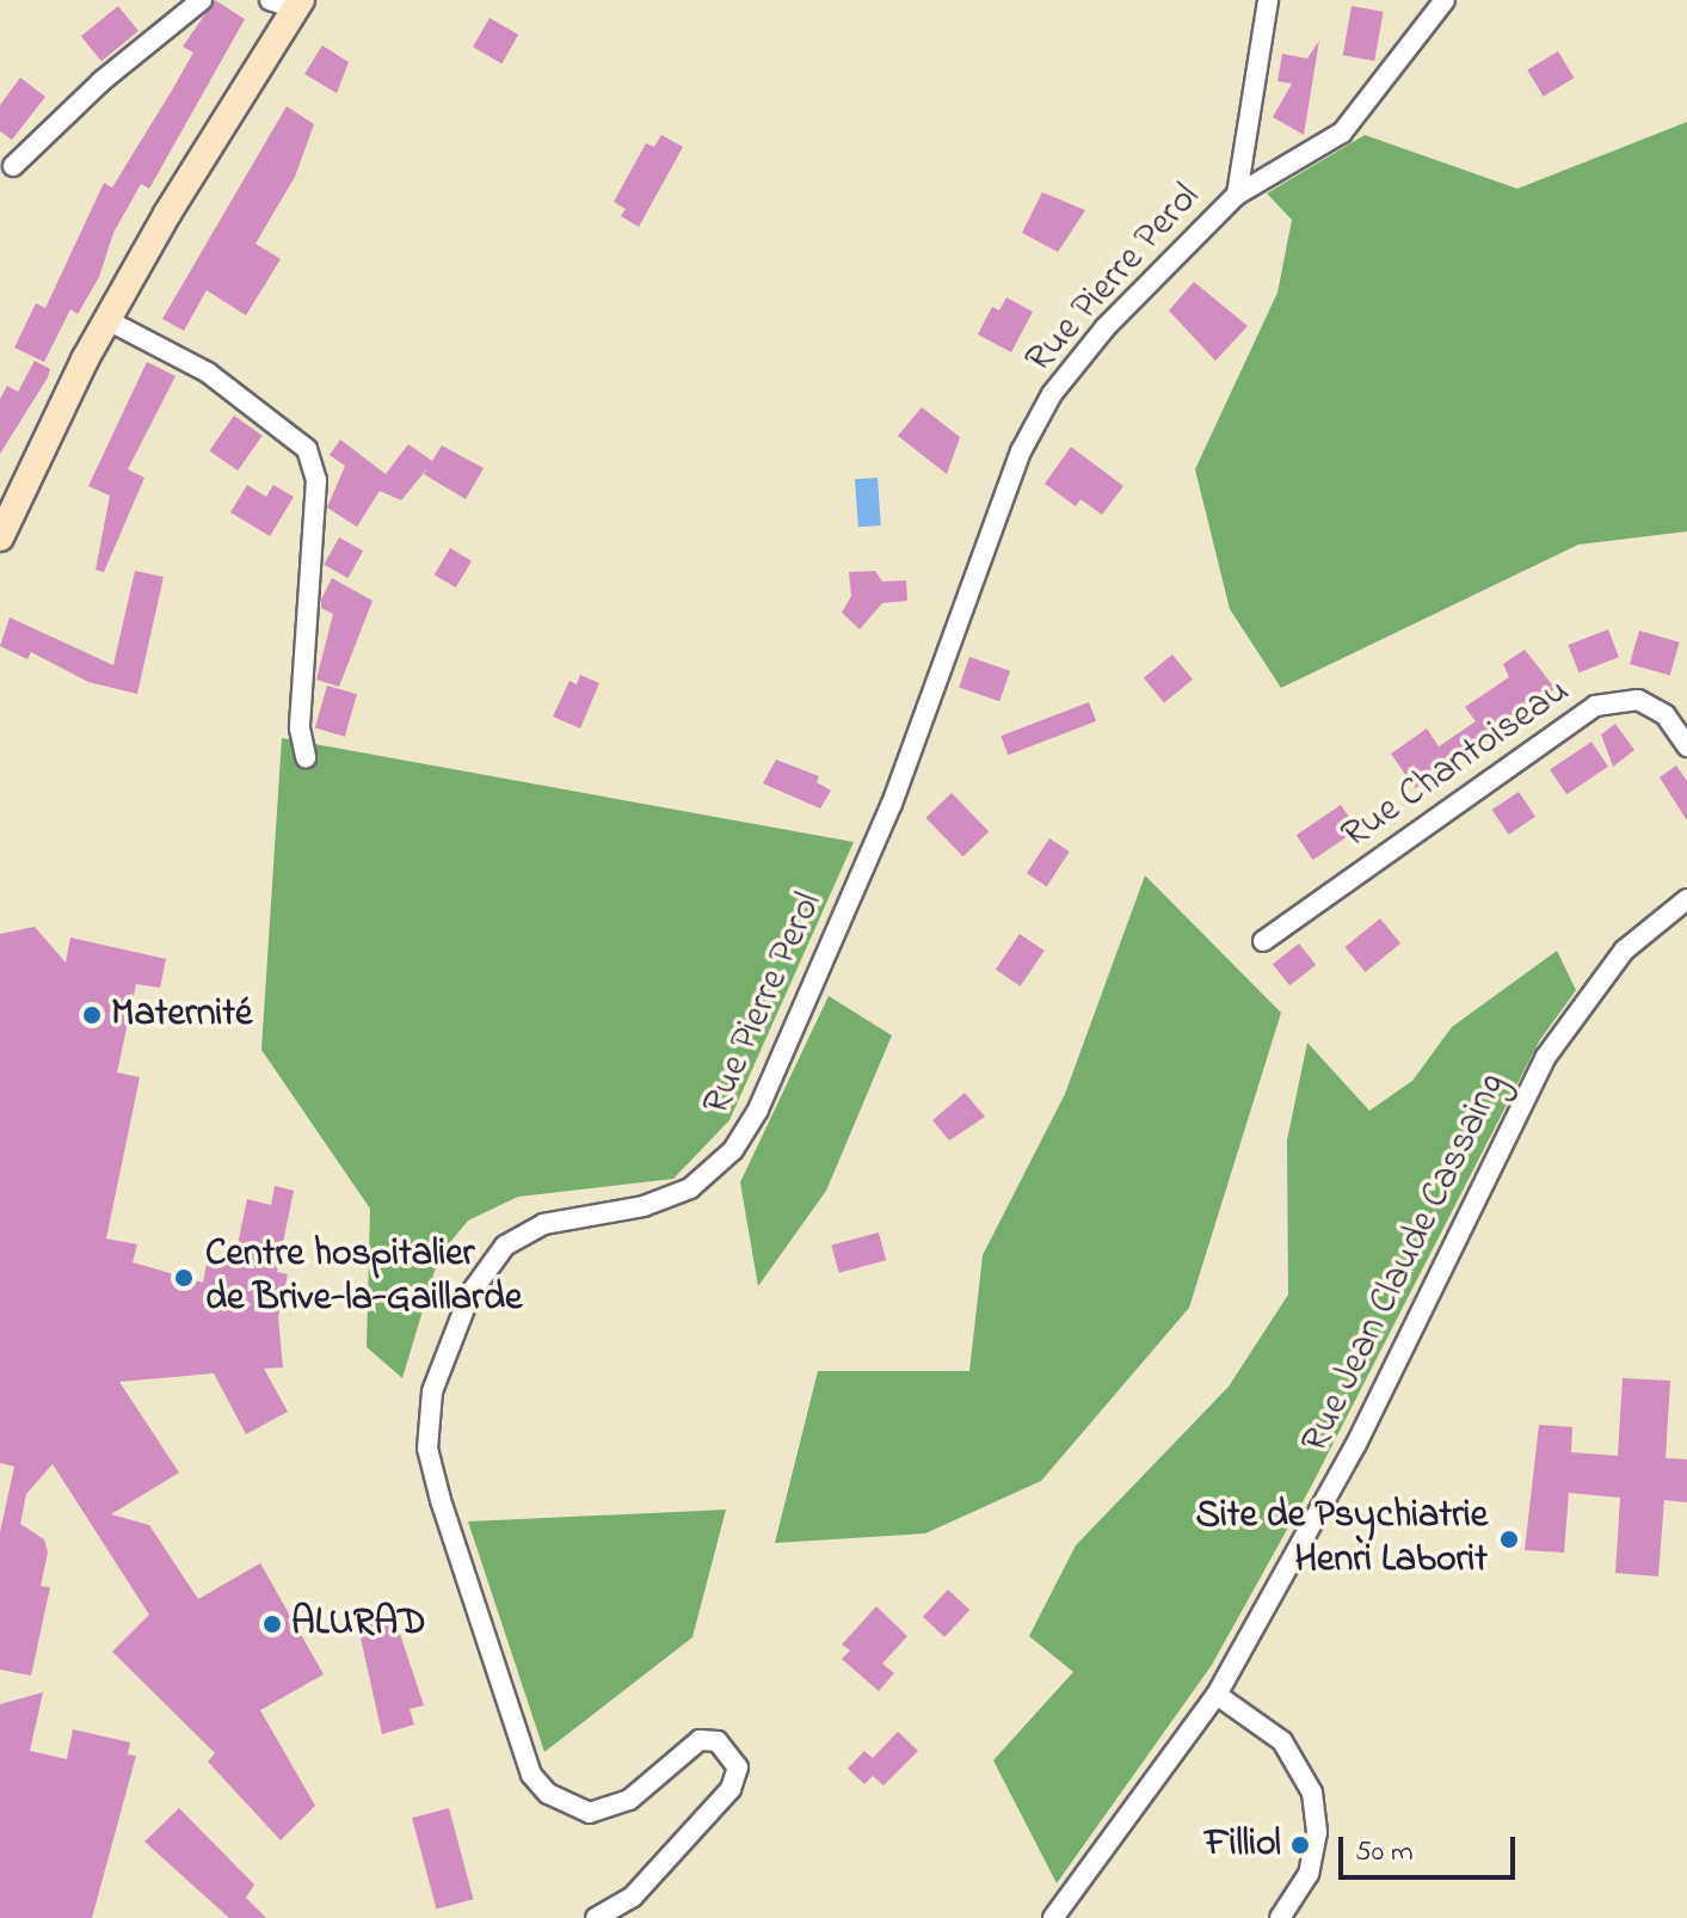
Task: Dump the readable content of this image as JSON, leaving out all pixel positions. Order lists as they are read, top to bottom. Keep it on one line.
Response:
{"streets":{"street":["Rue Pierre Perol","Rue Chantoiseau","Rue Jean Claude Cassaing"]},"places":["Maternité","Centre hospitalier de Brive-la-Gaillarde","Site de Psychiatrie Henri Laborit","ALURAD","Filliol"],"scale_bar":"50 m"}
